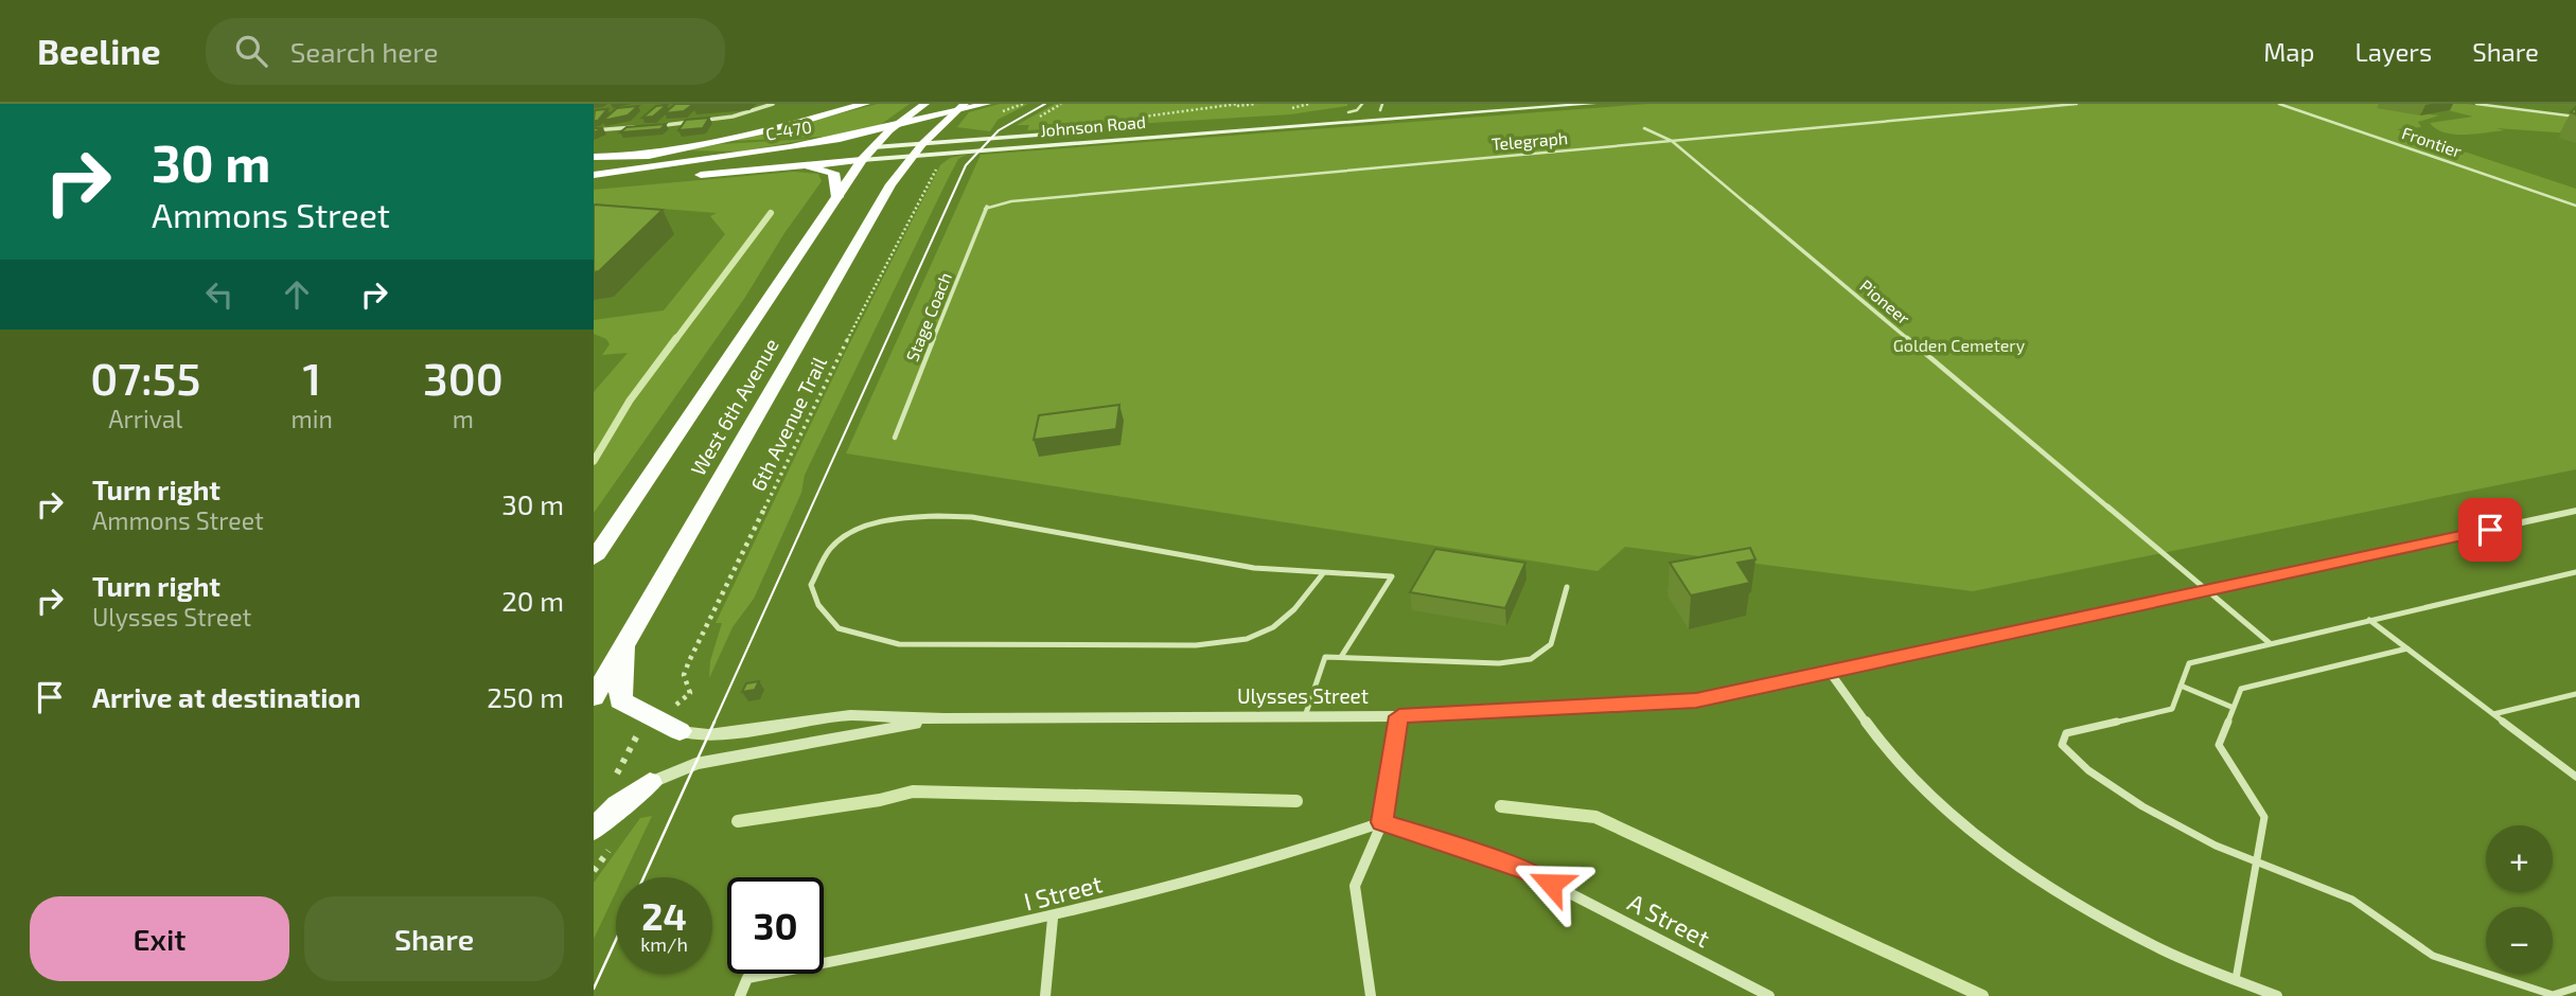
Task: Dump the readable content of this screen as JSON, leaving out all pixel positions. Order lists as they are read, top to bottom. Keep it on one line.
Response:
{"streets":{"highway":["C-470","West 6th Avenue"],"main road":["Johnson Road"],"street":["Ulysses Street","I Street","A Street"],"lane":["Telegraph","Frontier","Pioneer","Stage Coach"],"path":["6th Avenue Trail"]},"crossings":[["Johnson Road","West 6th Avenue"],["Telegraph","Pioneer"],["Telegraph","Stage Coach"],["Pioneer","Ulysses Street"],["I Street","A Street"]],"parks":["Golden Cemetery"],"page":{"header":"Beeline","search":"Search here","nav":["Map","Layers","Share"],"turn":["30 m","Ammons Street"],"eta":["07:55","Arrival","1","min","300","m"],"list":[{"name":"Turn right","note":"Ammons Street","value":"30 m"},{"name":"Turn right","note":"Ulysses Street","value":"20 m"},{"name":"Arrive at destination","value":"250 m"}],"map_buttons":["+","−"],"speed":"24 km/h","limit":"30","buttons":["Exit","Share"]}}
